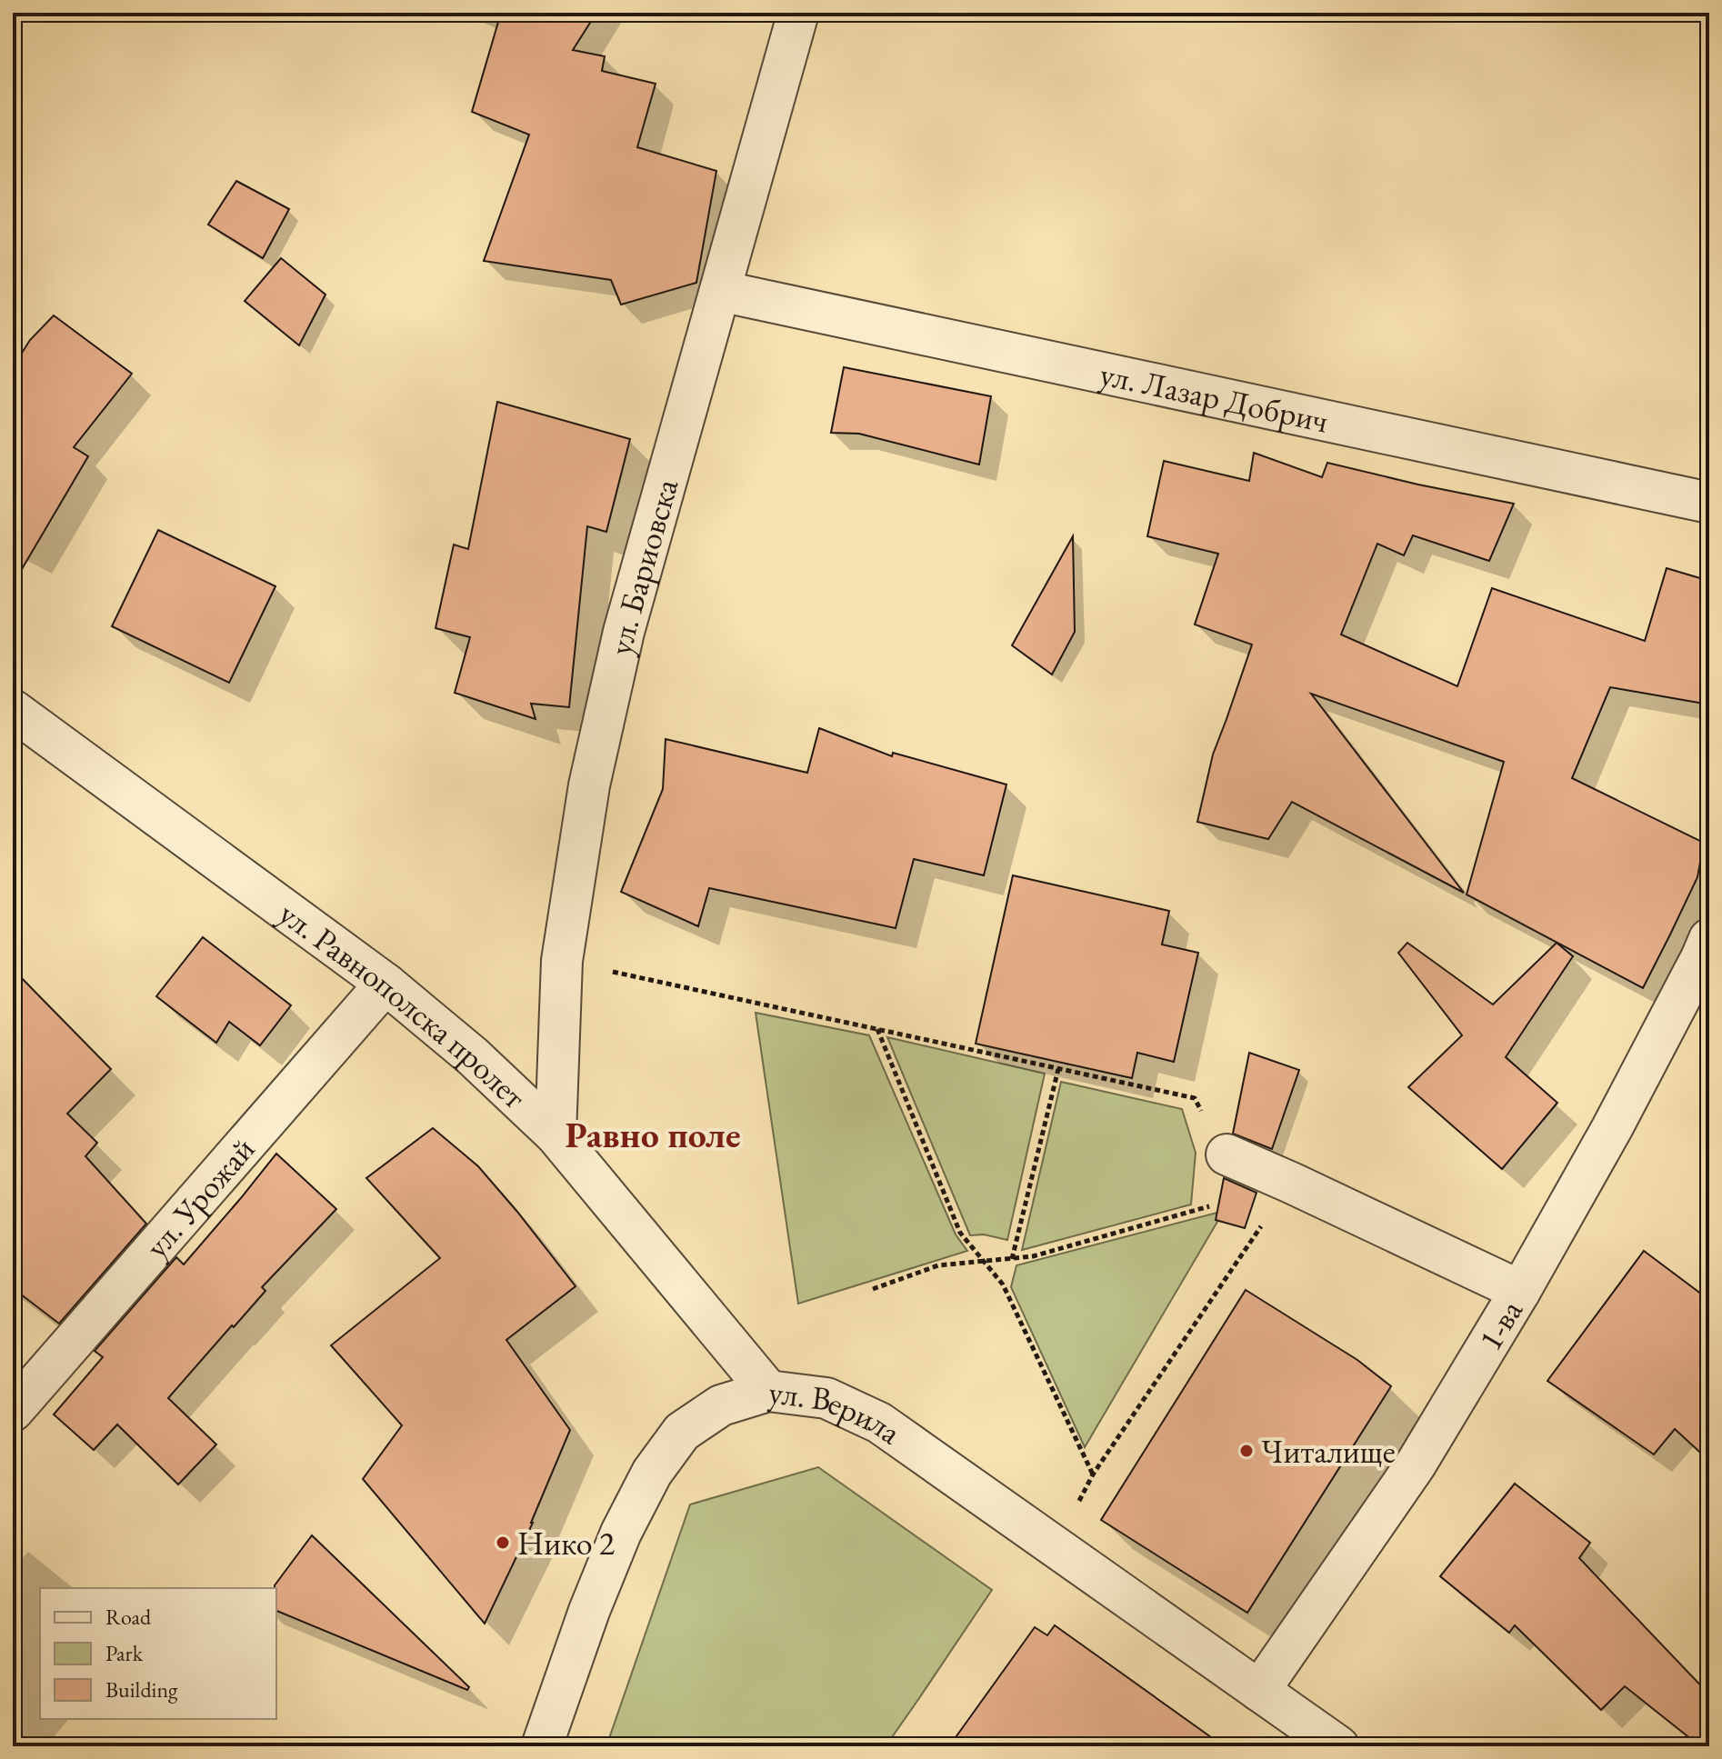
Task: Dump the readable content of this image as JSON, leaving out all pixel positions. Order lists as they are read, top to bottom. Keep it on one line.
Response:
{"streets":{"street":["ул. Лазар Добрич","ул. Бариовска","ул. Равнополска пролет","ул. Урожай","1-ва","ул. Верила"]},"crossings":[["ул. Лазар Добрич","ул. Бариовска"],["ул. Бариовска","ул. Равнополска пролет"],["ул. Равнополска пролет","ул. Урожай"],["ул. Равнополска пролет","ул. Верила"],["1-ва","ул. Верила"]],"districts":["Равно поле"],"places":["Читалище","Нико 2"],"legend":["Road","Park","Building"]}
